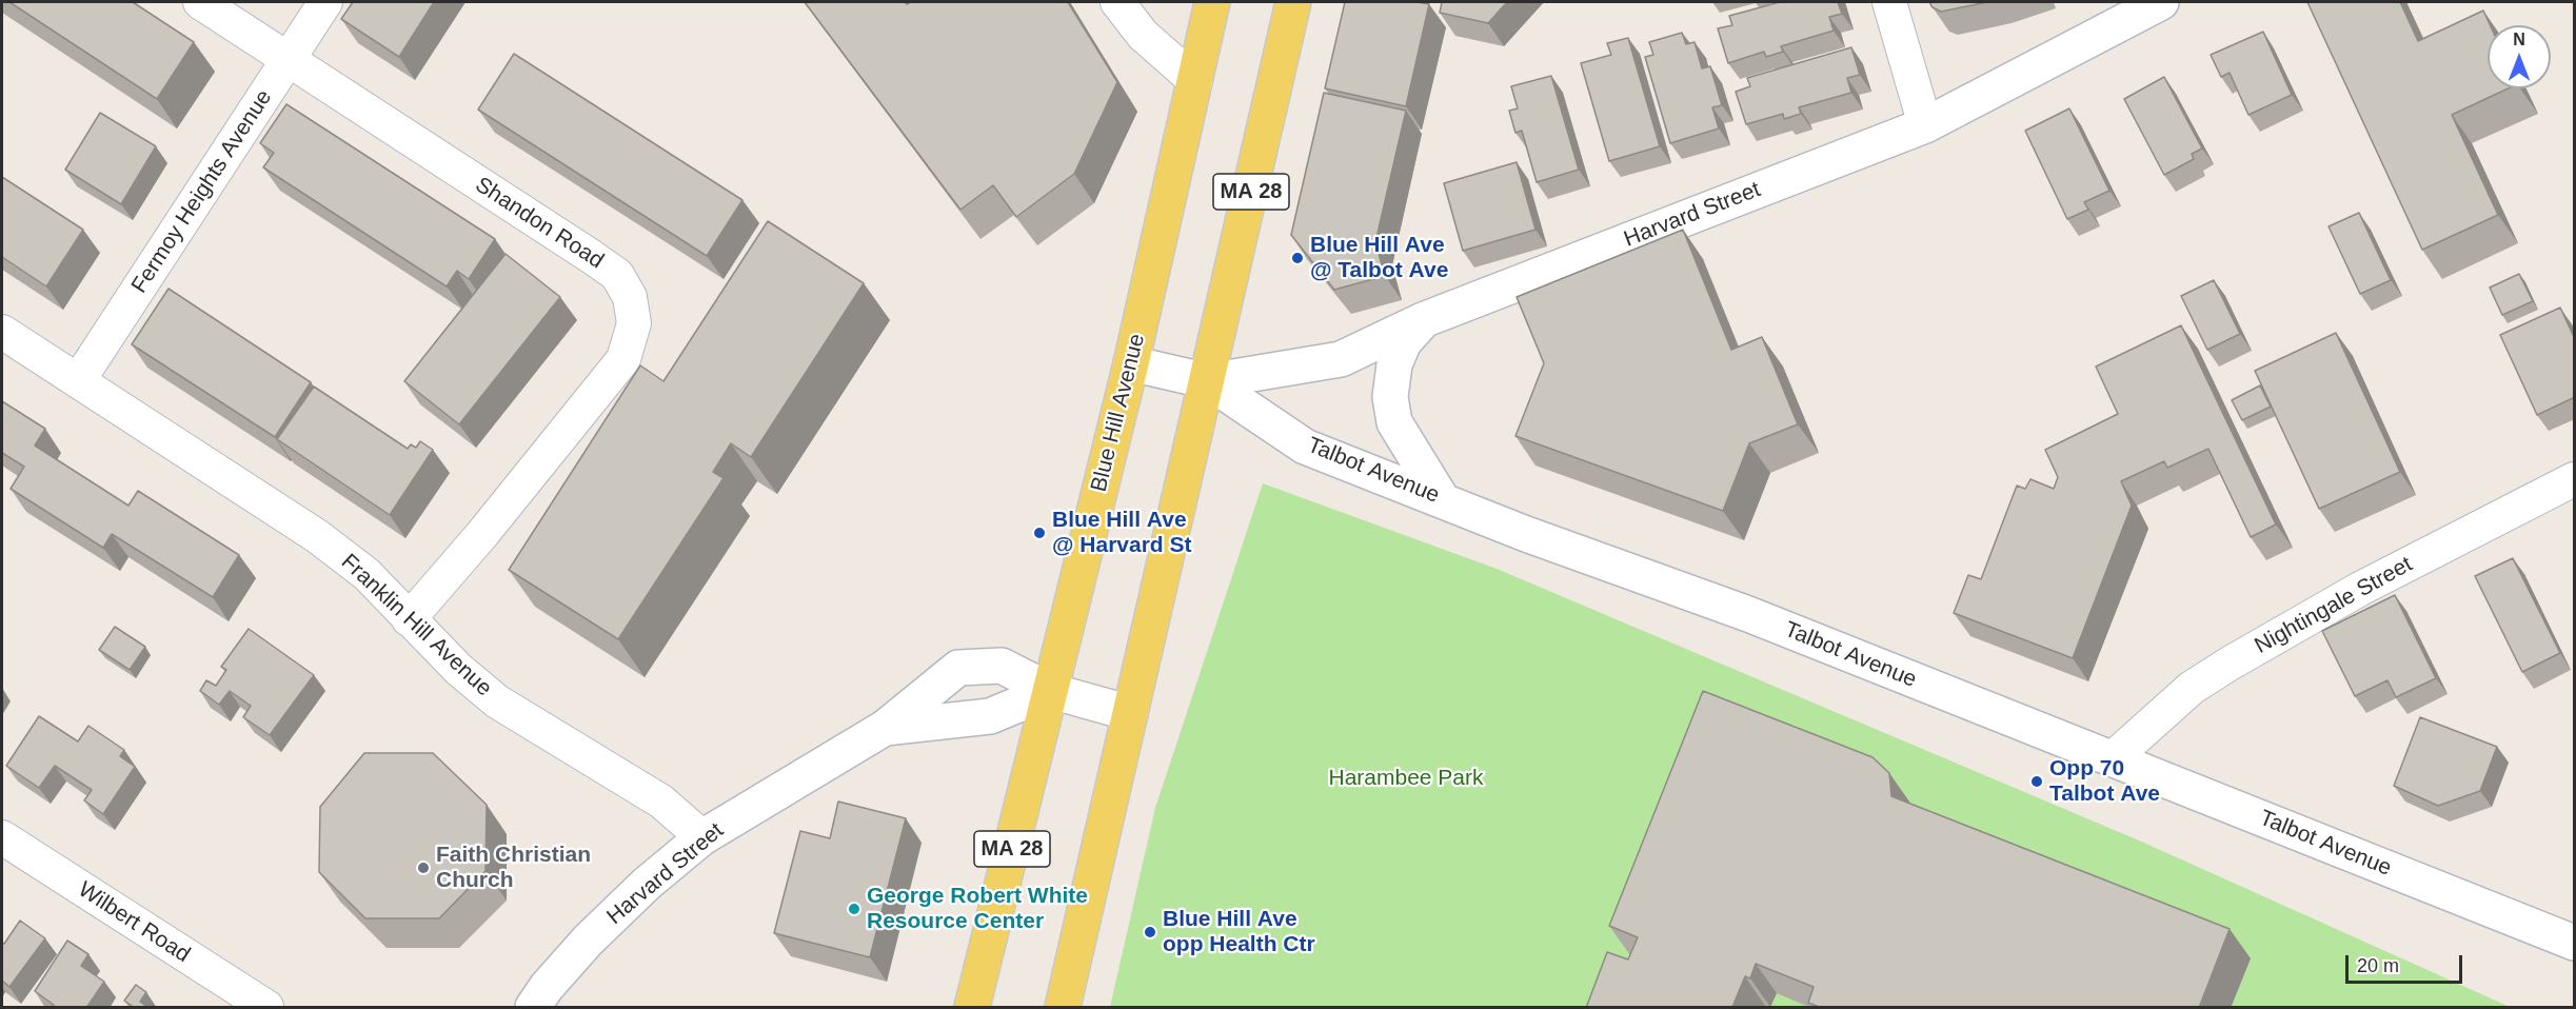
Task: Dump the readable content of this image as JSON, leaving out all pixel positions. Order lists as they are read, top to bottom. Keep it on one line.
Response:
{"streets":{"main road":["MA 28","Harvard Street","Blue Hill Avenue","Talbot Avenue"],"street":["Fermoy Heights Avenue","Shandon Road","Nightingale Street","Franklin Hill Avenue","Wilbert Road"]},"crossings":[["Fermoy Heights Avenue","Shandon Road"],["Fermoy Heights Avenue","Franklin Hill Avenue"],["MA 28","Harvard Street"],["MA 28","Talbot Avenue"],["Harvard Street","Blue Hill Avenue"],["Harvard Street","Talbot Avenue"],["Harvard Street","Franklin Hill Avenue"],["Shandon Road","Franklin Hill Avenue"],["Blue Hill Avenue","Talbot Avenue"],["Talbot Avenue","Nightingale Street"]],"parks":["Harambee Park"],"places":["Blue Hill Ave @ Talbot Ave","Blue Hill Ave @ Harvard St","Opp 70 Talbot Ave","Faith Christian Church","George Robert White Resource Center","Blue Hill Ave opp Health Ctr"],"scale_bar":"20 m","north":"top"}
